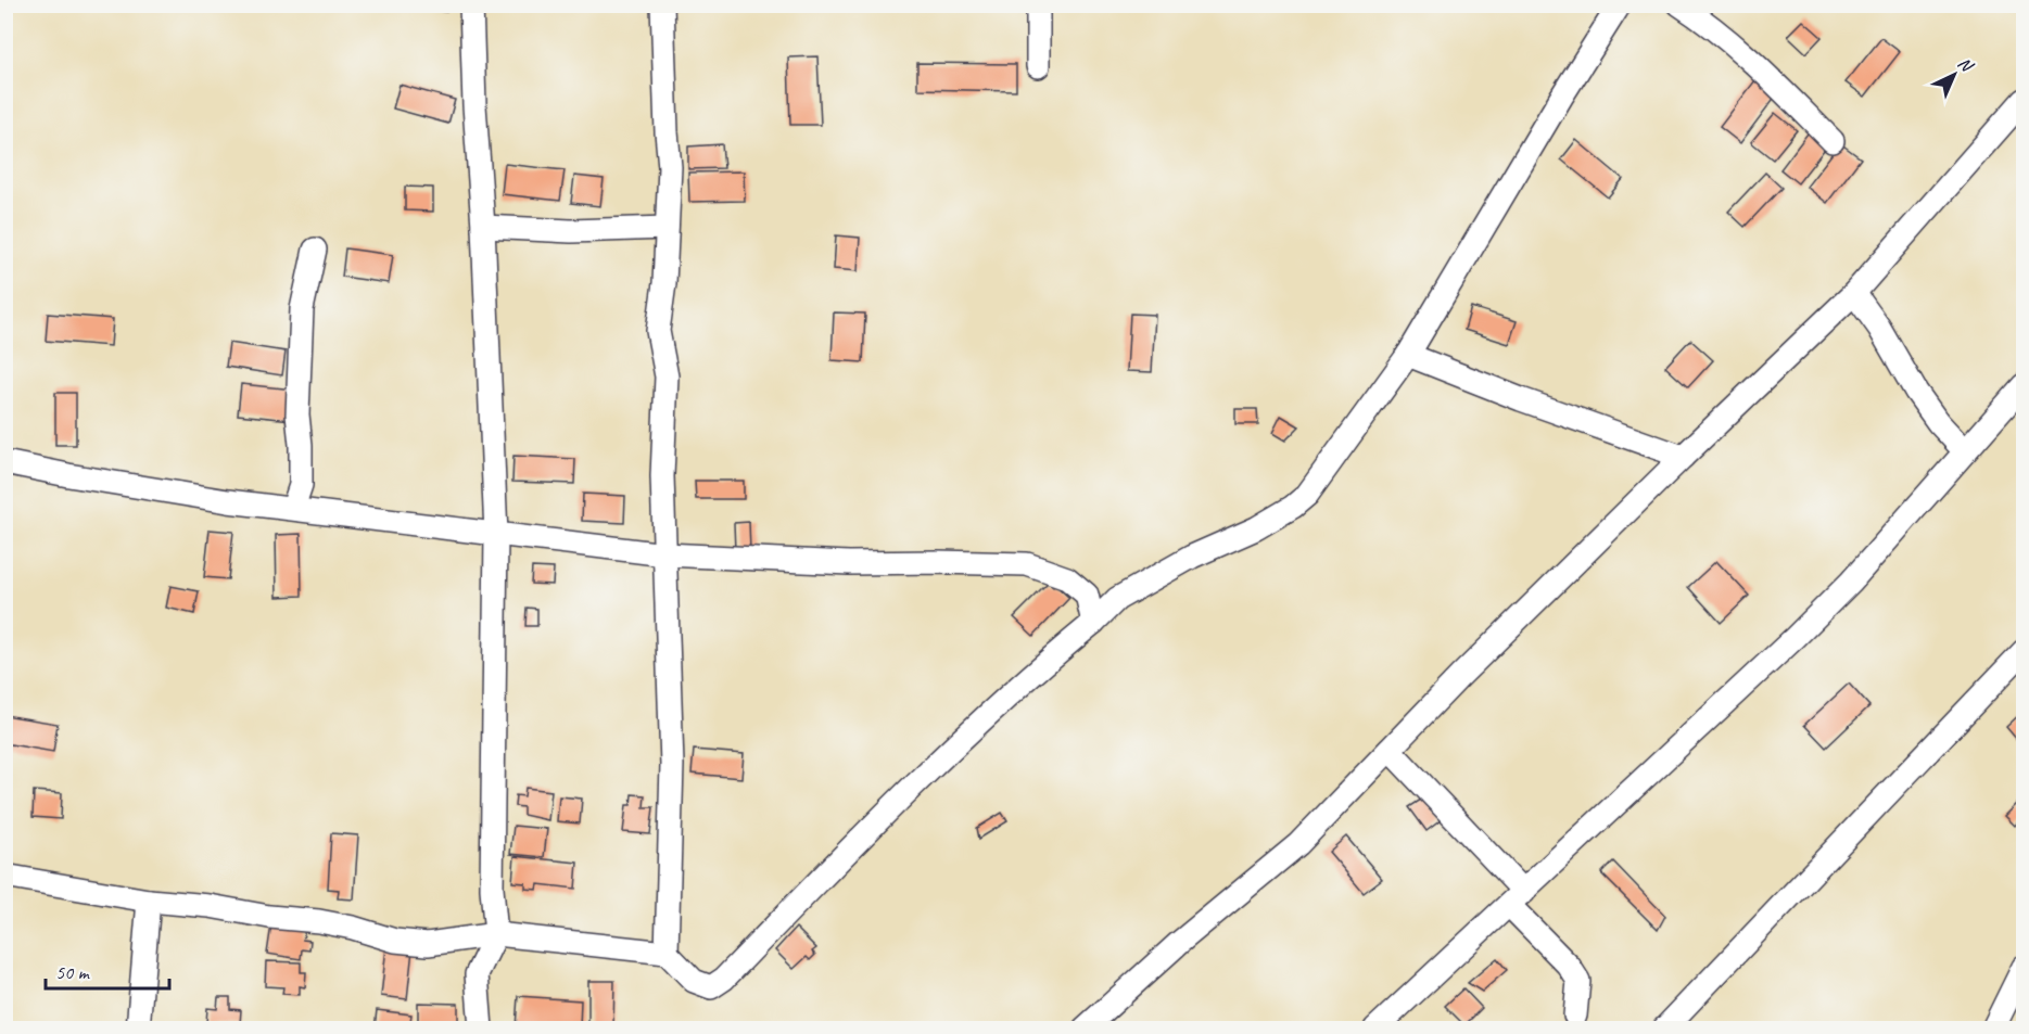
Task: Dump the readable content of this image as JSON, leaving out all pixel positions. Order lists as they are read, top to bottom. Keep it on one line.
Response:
{"scale_bar":"50 m","north":"top right"}
